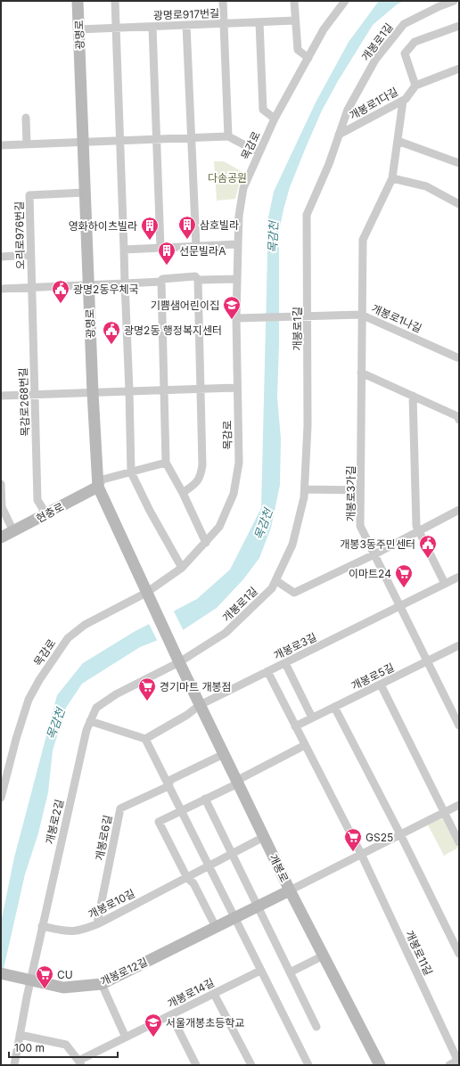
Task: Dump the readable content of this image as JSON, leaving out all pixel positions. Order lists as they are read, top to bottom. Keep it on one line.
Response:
{"streets":{"main road":["광명로","현충로","개봉로","개봉로12길"],"street":["광명로917번길","개봉로1길","개봉로1다길","목감로","오리로976번길","개봉로1나길","목감로268번길","개봉로3가길","개봉로3길","개봉로5길","개봉로2길","개봉로6길","개봉로10길","개봉로11길","개봉로14길"]},"crossings":[["광명로917번길","광명로"],["광명로","목감로"],["광명로","오리로976번길"],["광명로","현충로"],["광명로","개봉로"],["개봉로1길","개봉로1다길"],["개봉로1길","개봉로1나길"],["개봉로1길","개봉로2길"],["개봉로1길","개봉로"],["개봉로1다길","개봉로3가길"],["목감로","개봉로1나길"],["목감로","개봉로"],["오리로976번길","목감로268번길"],["개봉로1나길","개봉로3가길"],["목감로268번길","현충로"],["개봉로3가길","개봉로3길"],["개봉로3길","개봉로"],["개봉로3길","개봉로11길"],["개봉로5길","개봉로11길"],["개봉로2길","개봉로"],["개봉로2길","개봉로10길"],["개봉로2길","개봉로12길"],["개봉로6길","개봉로"],["개봉로6길","개봉로10길"],["개봉로","개봉로10길"],["개봉로","개봉로12길"]],"water":["목감천"],"parks":["다솜공원"],"places":{"building":["삼호빌라","영화하이츠빌라","선문빌라A"],"public building":["광명2동우체국","광명2동 행정복지센터","개봉3동주민센터"],"school or university":["기쁨샘어린이집","서울개봉초등학교"],"supermarket":["이마트24","경기마트 개봉점","GS25","CU"]},"scale_bar":"100 m"}
